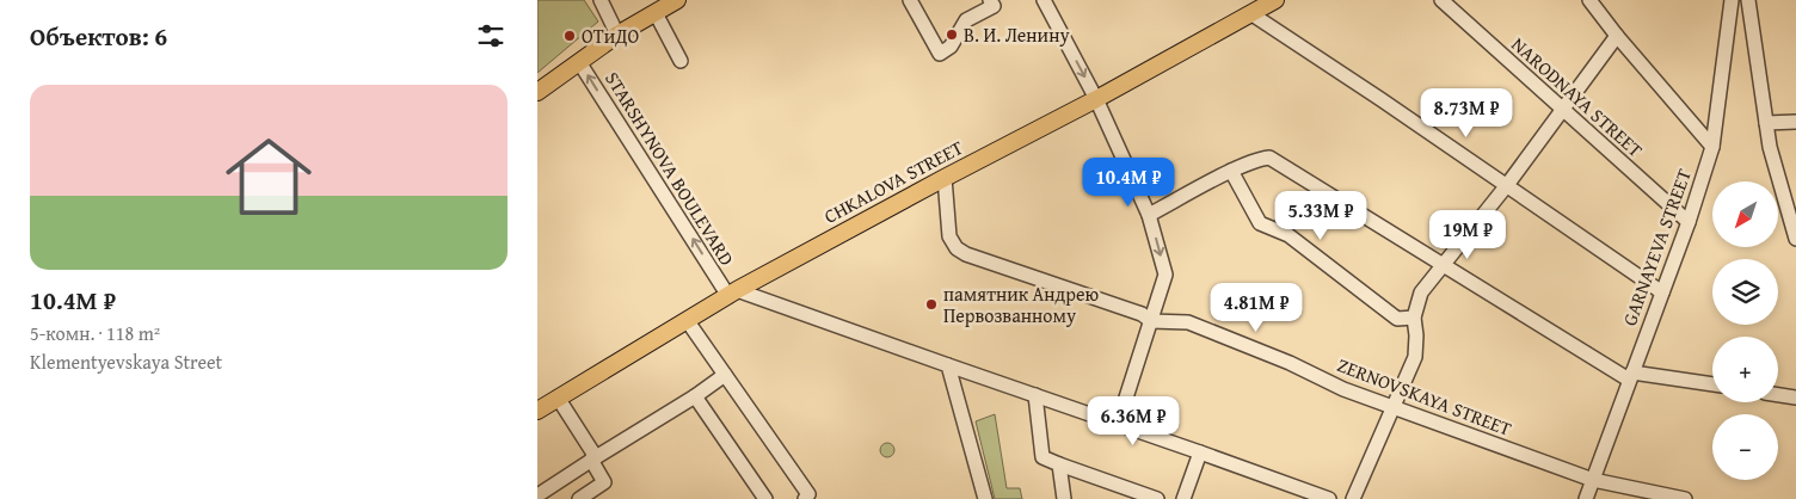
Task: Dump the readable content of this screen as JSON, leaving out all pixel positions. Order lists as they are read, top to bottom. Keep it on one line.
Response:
{"streets":{"main road":["CHKALOVA STREET"],"street":["NARODNAYA STREET","STARSHYNOVA BOULEVARD","GARNAYEVA STREET","ZERNOVSKAYA STREET"]},"crossings":[["NARODNAYA STREET","GARNAYEVA STREET"],["STARSHYNOVA BOULEVARD","CHKALOVA STREET"],["CHKALOVA STREET","ZERNOVSKAYA STREET"],["GARNAYEVA STREET","ZERNOVSKAYA STREET"]],"places":["В. И. Ленину","ОТиДО","памятник Андрею Первозванному"],"north":"bottom left","page":{"heading":"Объектов: 6","list":[{"name":"10.4M ₽","note":"5-комн. · 118 m² · Klementyevskaya Street"}],"price":["8.73M ₽","10.4M ₽","5.33M ₽","19M ₽","4.81M ₽","6.36M ₽"],"map_buttons":["+","−"]}}
